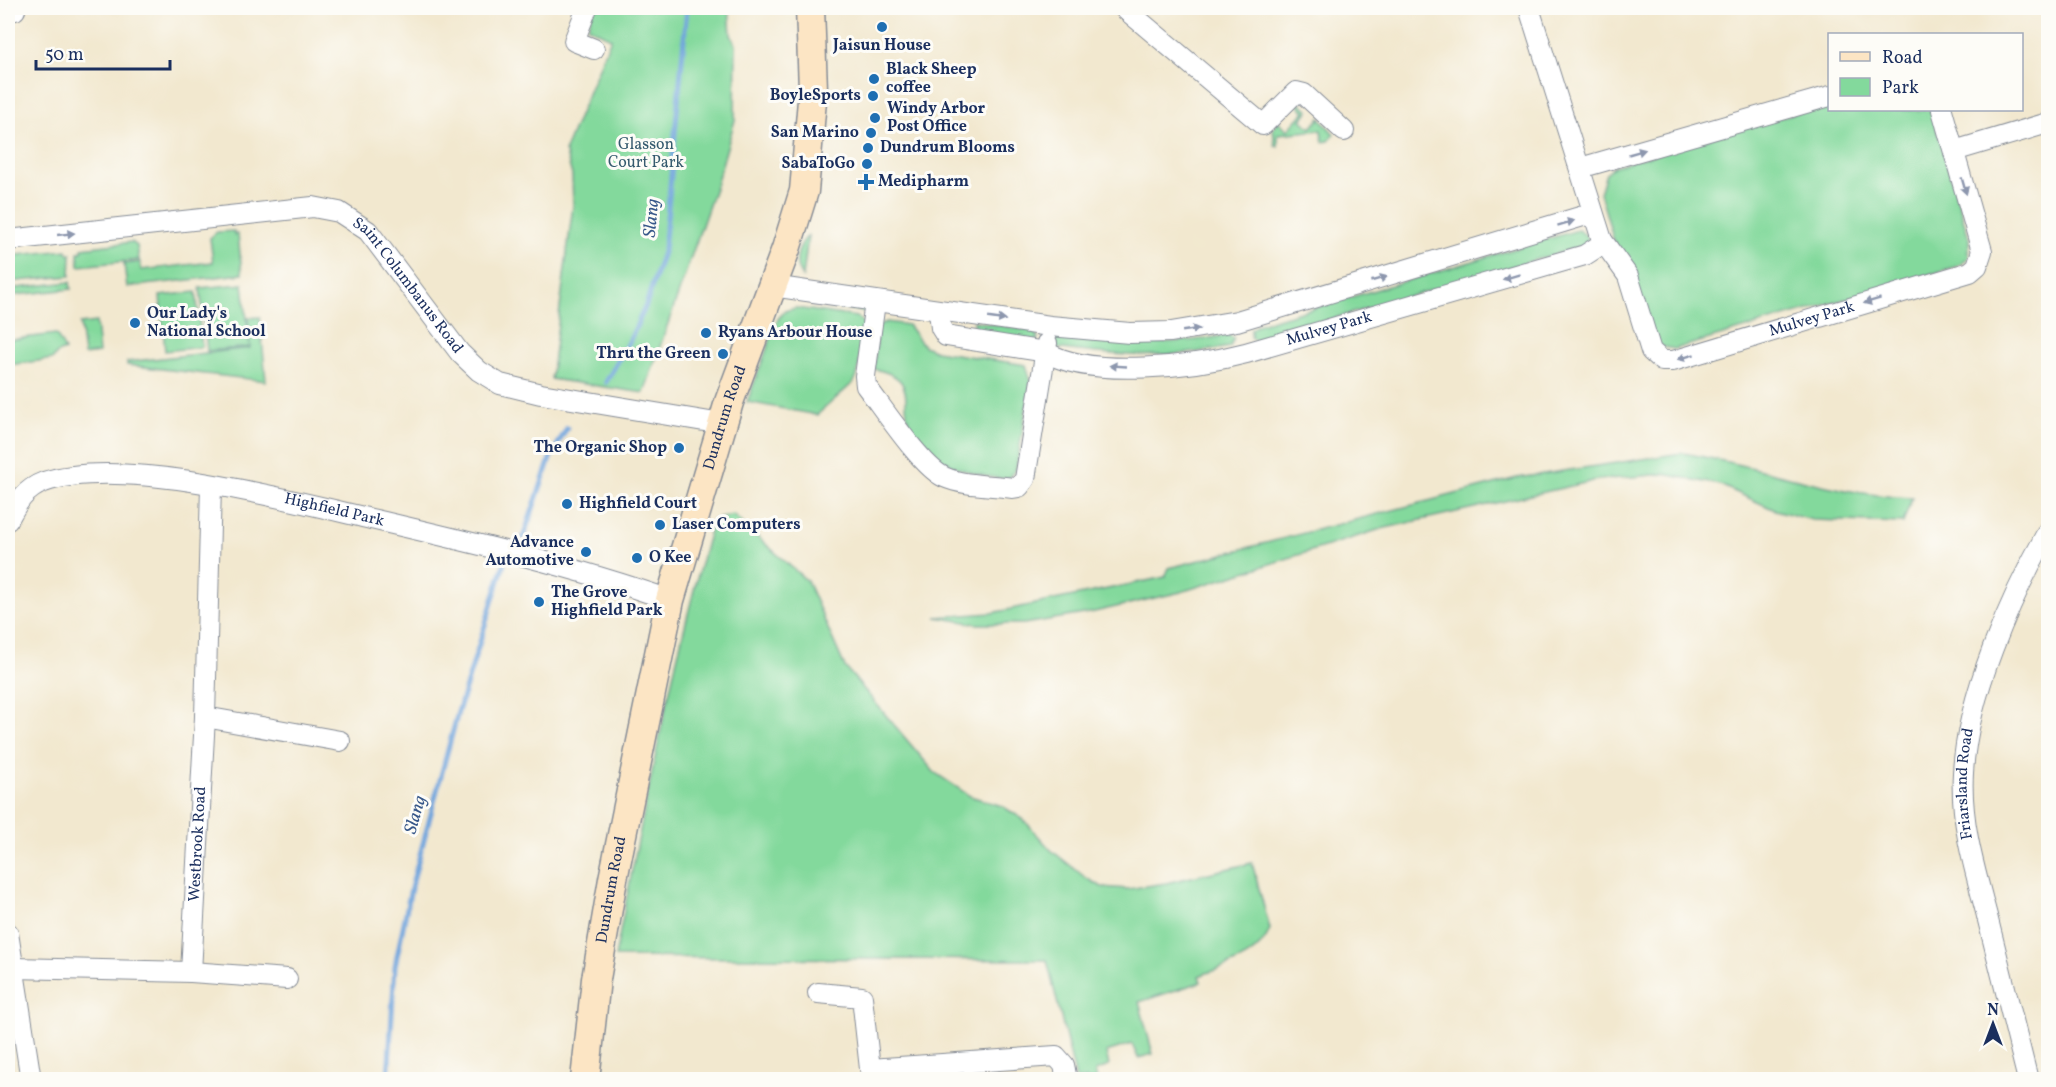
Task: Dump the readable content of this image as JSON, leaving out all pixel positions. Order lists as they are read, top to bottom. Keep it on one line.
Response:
{"streets":{"main road":["Dundrum Road"],"street":["Saint Columbanus Road","Mulvey Park","Highfield Park","Friarsland Road","Westbrook Road"]},"crossings":[["Saint Columbanus Road","Dundrum Road"],["Dundrum Road","Highfield Park"],["Highfield Park","Westbrook Road"]],"one_way":["Saint Columbanus Road"],"water":["Slang"],"parks":["Glasson Court Park"],"places":{"other":["Jaisun House","Black Sheep coffee","BoyleSports","Windy Arbor Post Office","San Marino","Dundrum Blooms","SabaToGo","Our Lady's National School","Ryans Arbour House","Thru the Green","The Organic Shop","Highfield Court","Laser Computers","Advance Automotive","O Kee","The Grove Highfield Park"],"health":["Medipharm"]},"legend":["Road","Park"],"scale_bar":"50 m","north":"top"}
